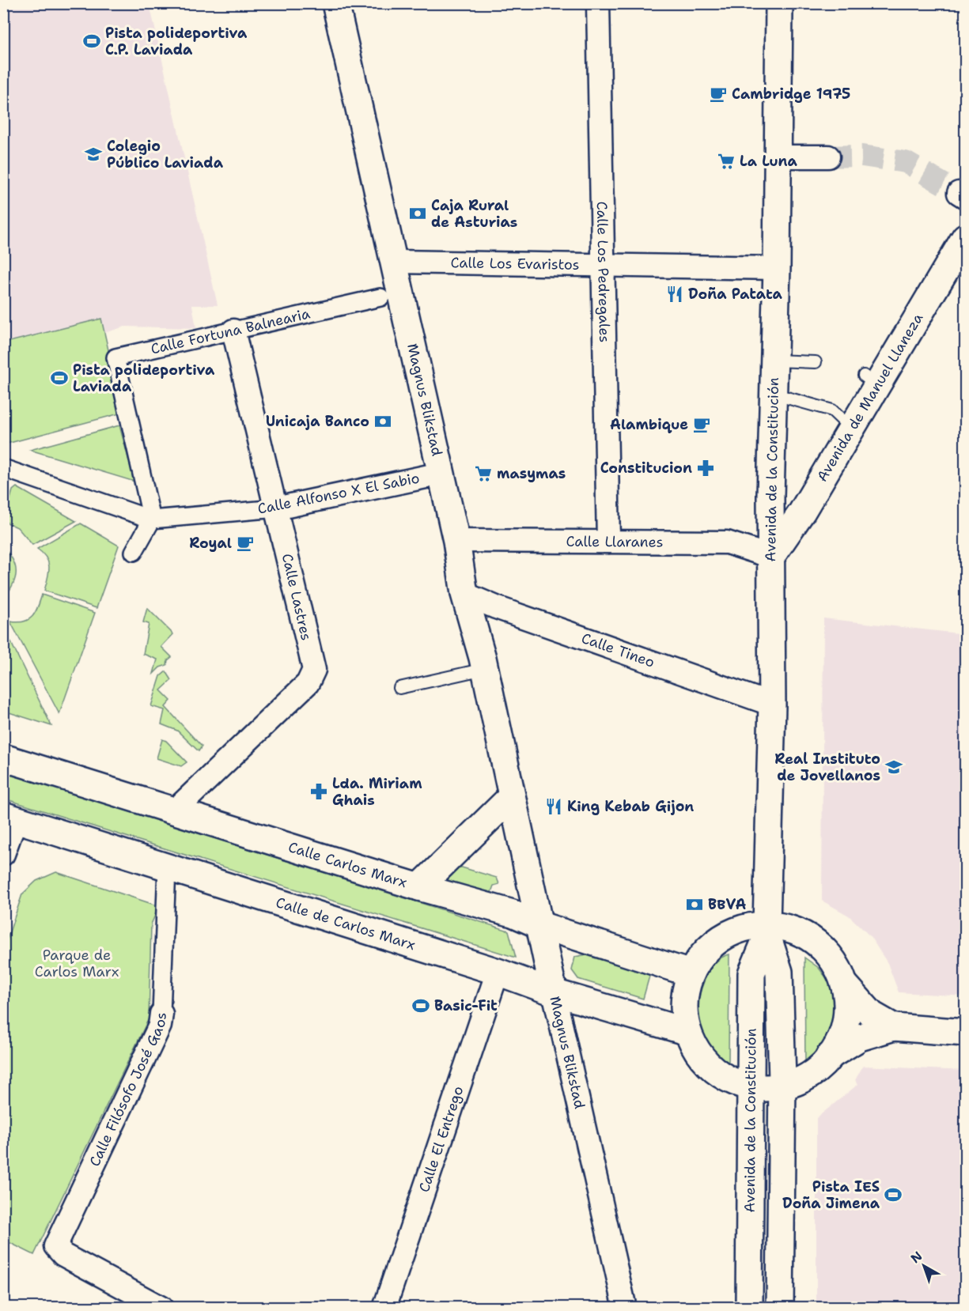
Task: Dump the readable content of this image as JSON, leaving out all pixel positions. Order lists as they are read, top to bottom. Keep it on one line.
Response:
{"streets":{"main road":["Avenida de Manuel Llaneza","Magnus Blikstad","Avenida de la Constitución","Calle Carlos Marx","Calle de Carlos Marx"],"street":["Calle Los Evaristos","Calle Los Pedregales","Calle Fortuna Balnearia","Calle Alfonso X El Sabio","Calle Llaranes","Calle Lastres","Calle Tineo","Calle Filósofo José Gaos","Calle El Entrego"]},"crossings":[["Calle Los Evaristos","Calle Los Pedregales"],["Calle Los Evaristos","Magnus Blikstad"],["Calle Los Evaristos","Avenida de la Constitución"],["Calle Los Pedregales","Calle Llaranes"],["Calle Fortuna Balnearia","Calle Alfonso X El Sabio"],["Calle Fortuna Balnearia","Calle Lastres"],["Avenida de Manuel Llaneza","Avenida de la Constitución"],["Avenida de Manuel Llaneza","Calle Llaranes"],["Magnus Blikstad","Calle Alfonso X El Sabio"],["Magnus Blikstad","Calle Llaranes"],["Magnus Blikstad","Calle Tineo"],["Magnus Blikstad","Calle Carlos Marx"],["Magnus Blikstad","Calle de Carlos Marx"],["Avenida de la Constitución","Calle Llaranes"],["Avenida de la Constitución","Calle Tineo"],["Calle Alfonso X El Sabio","Calle Lastres"],["Calle Lastres","Calle Carlos Marx"],["Calle de Carlos Marx","Calle Filósofo José Gaos"],["Calle de Carlos Marx","Calle El Entrego"]],"parks":["Parque de Carlos Marx"],"places":{"sports":["Pista polideportiva C.P. Laviada","Pista polideportiva Laviada","Basic-Fit","Pista IES Doña Jimena"],"cafe":["Cambridge 1975","Alambique","Royal"],"school or university":["Colegio Público Laviada","Real Instituto de Jovellanos"],"supermarket":["La Luna","masymas"],"bank":["Caja Rural de Asturias","Unicaja Banco","BBVA"],"restaurant":["Doña Patata","King Kebab Gijon"],"pharmacy":["Constitucion","Lda. Miriam Ghais"]},"north":"top left"}
